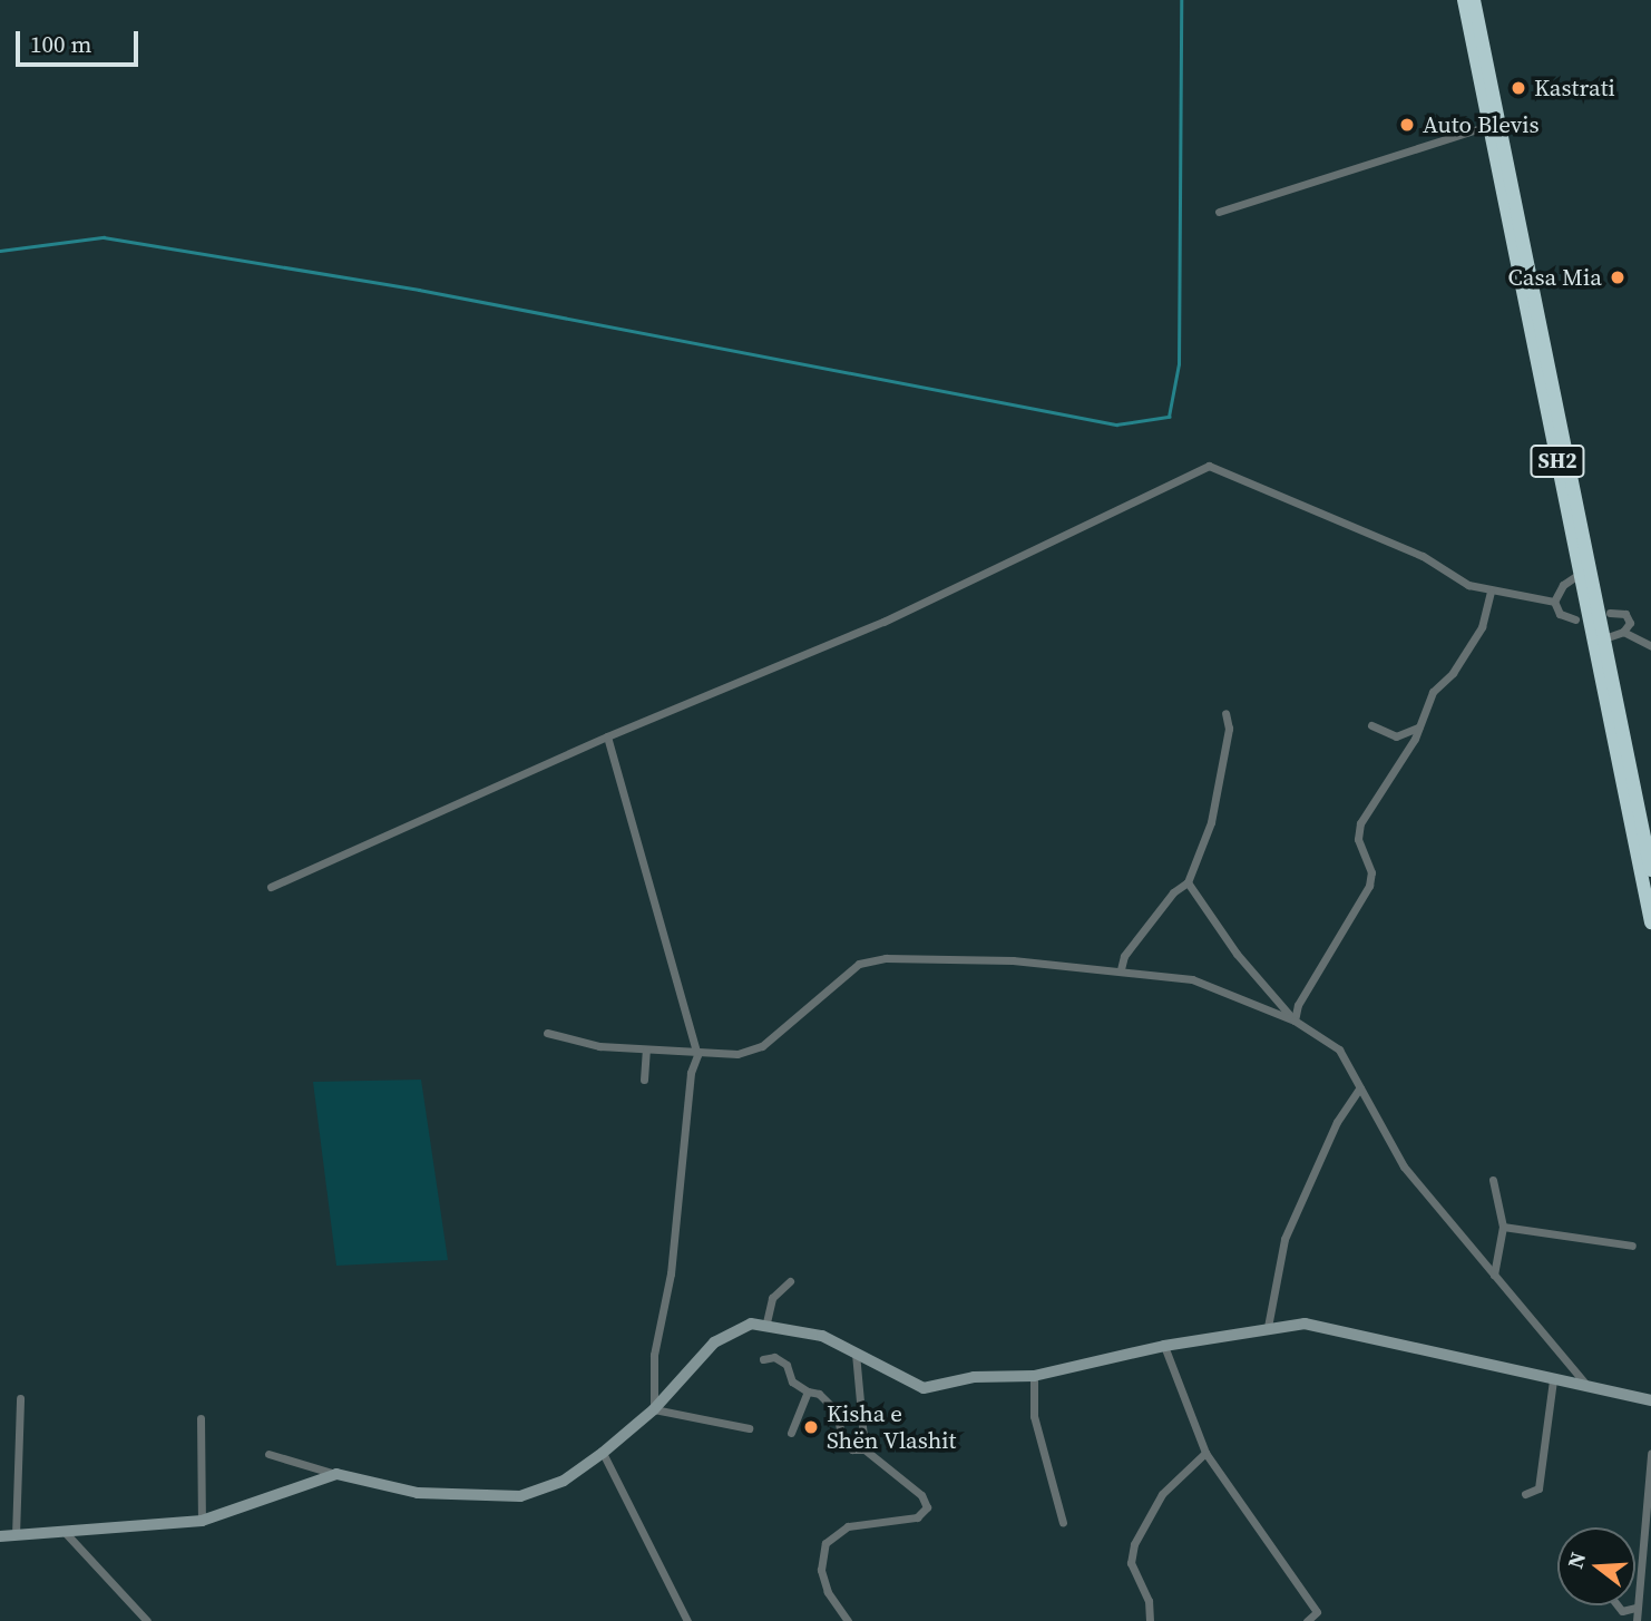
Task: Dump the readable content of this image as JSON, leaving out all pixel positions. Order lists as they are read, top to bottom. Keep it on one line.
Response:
{"streets":{"highway":["SH2"]},"places":["Kastrati","Auto Blevis","Casa Mia","Kisha e Shën Vlashit"],"scale_bar":"100 m","north":"left"}
